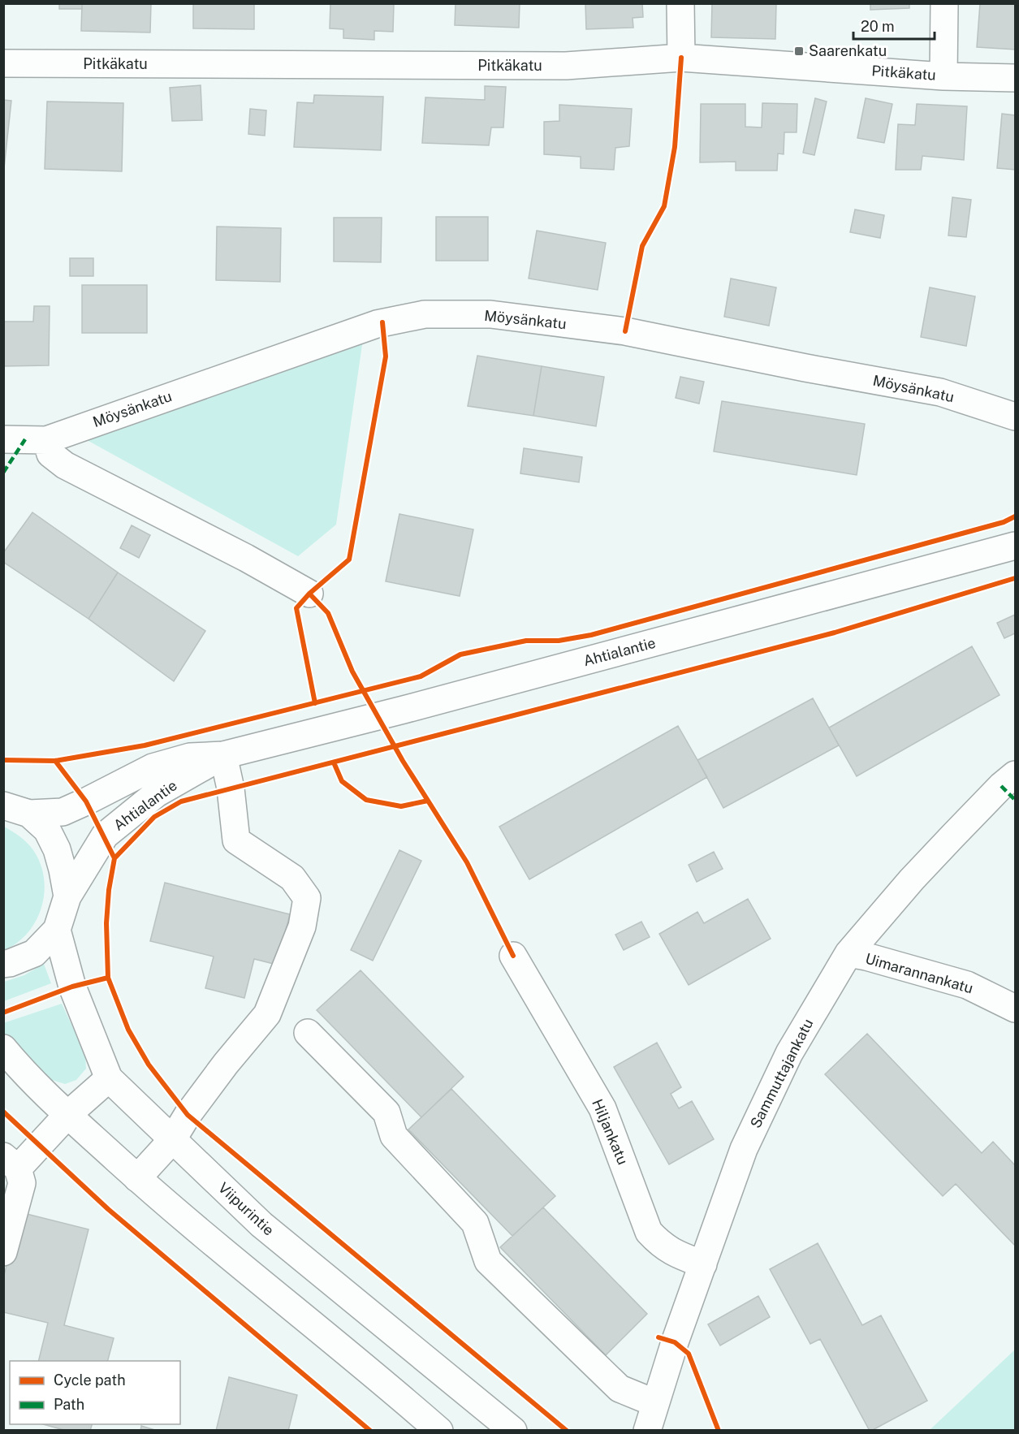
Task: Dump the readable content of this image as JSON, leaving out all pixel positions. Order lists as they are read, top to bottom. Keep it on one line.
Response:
{"streets":{"street":["Pitkäkatu","Möysänkatu","Ahtialantie","Uimarannankatu","Sammuttajankatu","Hiljankatu","Viipurintie"]},"crossings":[["Uimarannankatu","Sammuttajankatu"],["Sammuttajankatu","Hiljankatu"]],"places":{"transit":["Saarenkatu"]},"legend":["Cycle path","Path"],"scale_bar":"20 m"}
